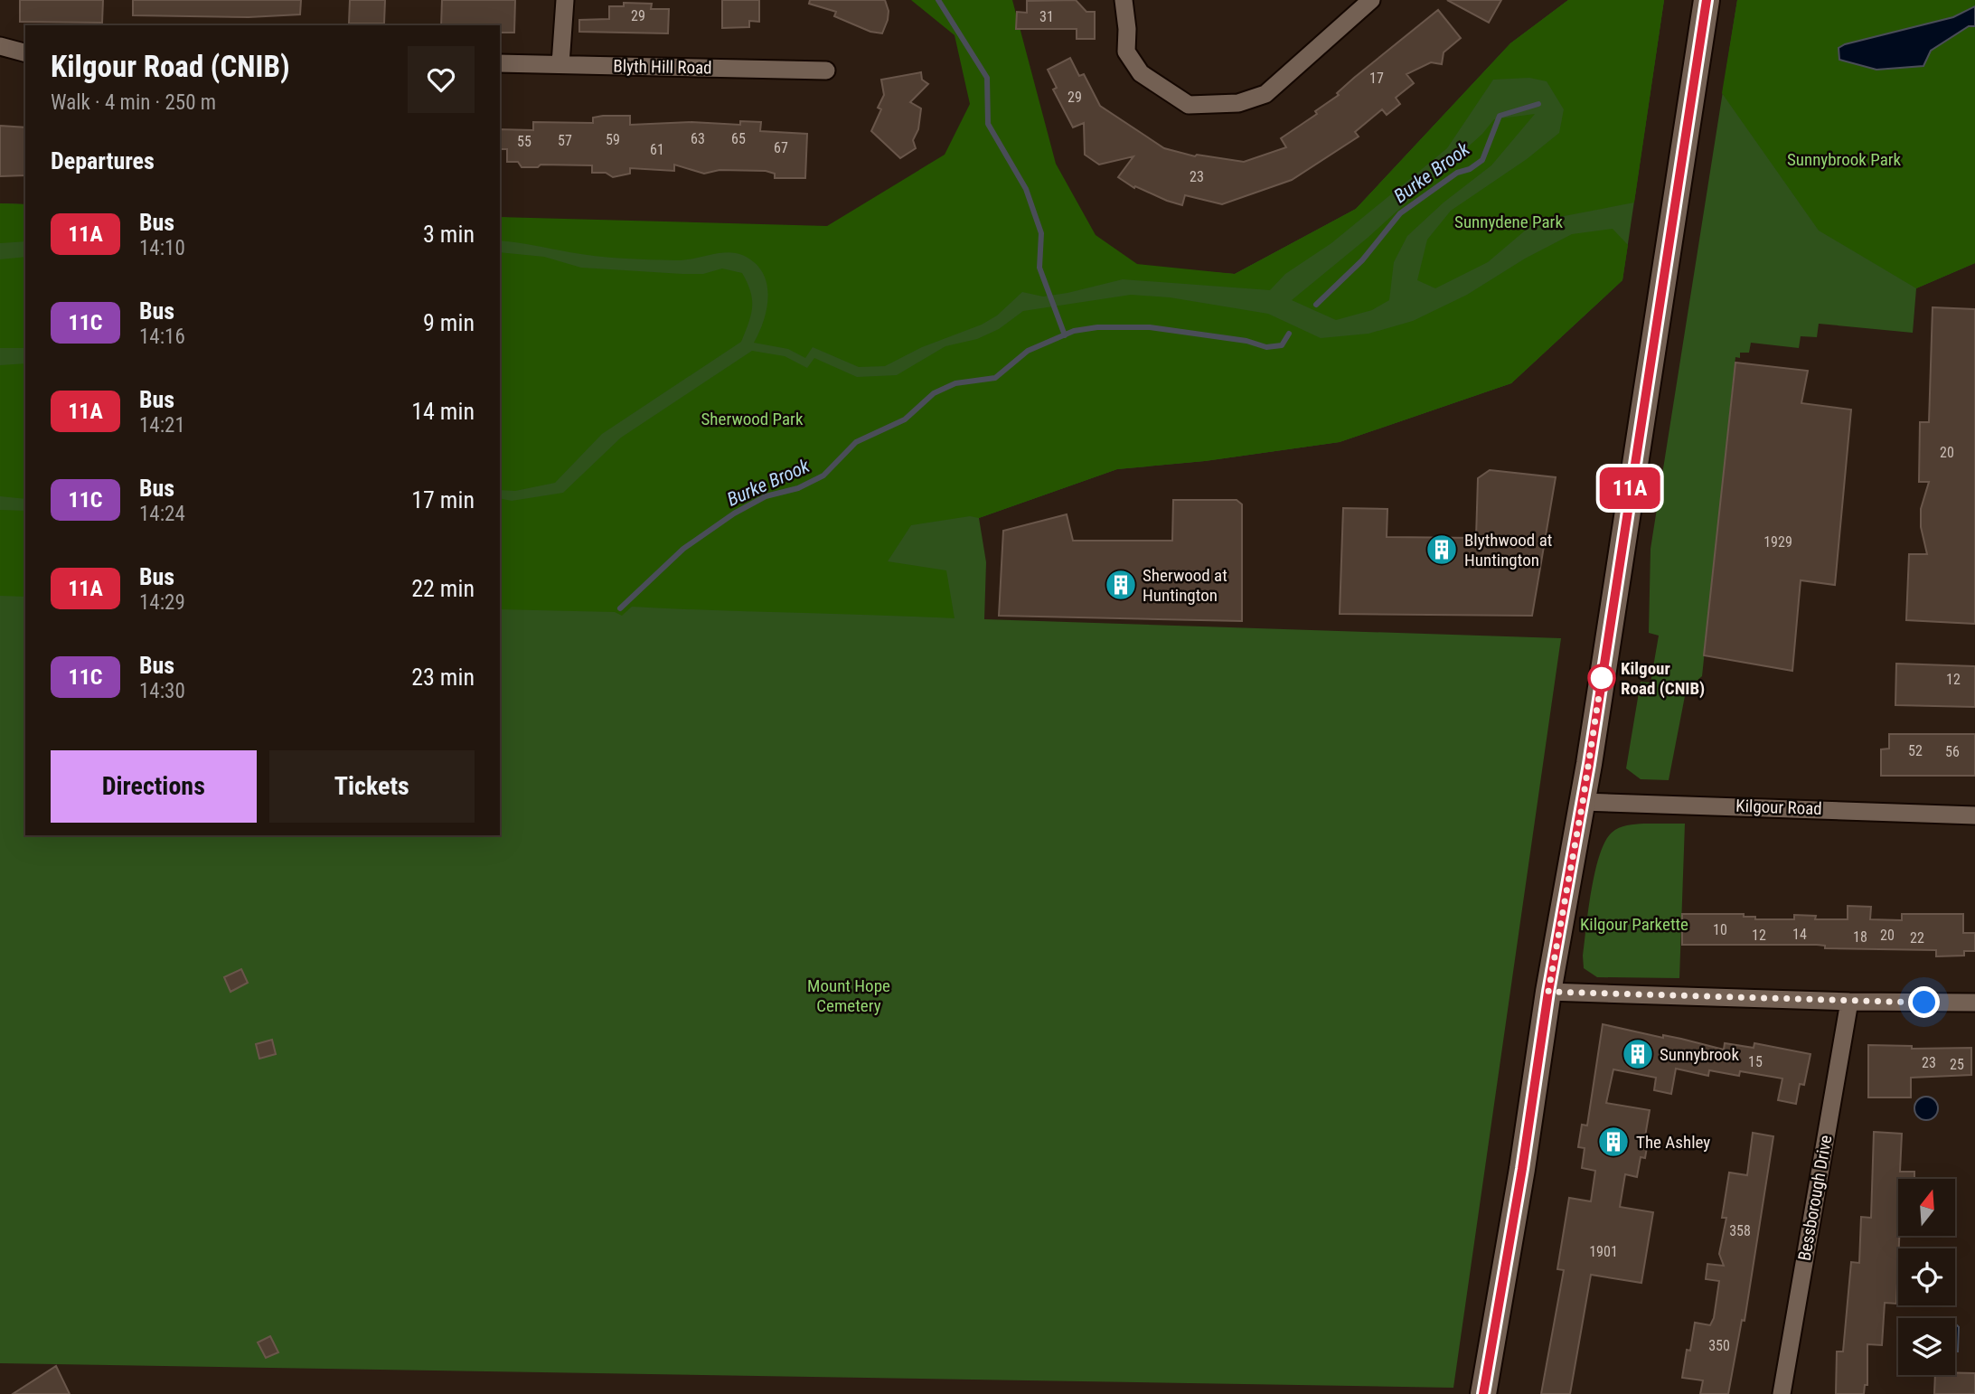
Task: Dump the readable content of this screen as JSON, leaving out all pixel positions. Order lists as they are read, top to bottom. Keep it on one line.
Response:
{"streets":{"street":["Blyth Hill Road","Kilgour Road","Bessborough Drive"]},"water":["Burke Brook"],"parks":["Sunnybrook Park","Sunnydene Park","Sherwood Park","Kilgour Parkette","Mount Hope Cemetery"],"places":{"building":["Blythwood at Huntington","Sherwood at Huntington","Sunnybrook","The Ashley"],"other":["Kilgour Road (CNIB)"]},"lines":["bus line 11A"],"house_numbers":["29","31","17","29","63","65","59","57","55","67","61","23","20","1929","12","52","56","10","14","12","20","18","22","15","23","25","358","1901","350"],"north":"top","page":{"on_map":"11A","heading":[["Kilgour Road (CNIB)","Walk · 4 min · 250 m"],"Departures"],"list":[{"mark":"11A","name":"Bus","note":"14:10","value":"3 min"},{"mark":"11C","name":"Bus","note":"14:16","value":"9 min"},{"mark":"11A","name":"Bus","note":"14:21","value":"14 min"},{"mark":"11C","name":"Bus","note":"14:24","value":"17 min"},{"mark":"11A","name":"Bus","note":"14:29","value":"22 min"},{"mark":"11C","name":"Bus","note":"14:30","value":"23 min"}],"buttons":["Directions","Tickets"]}}
